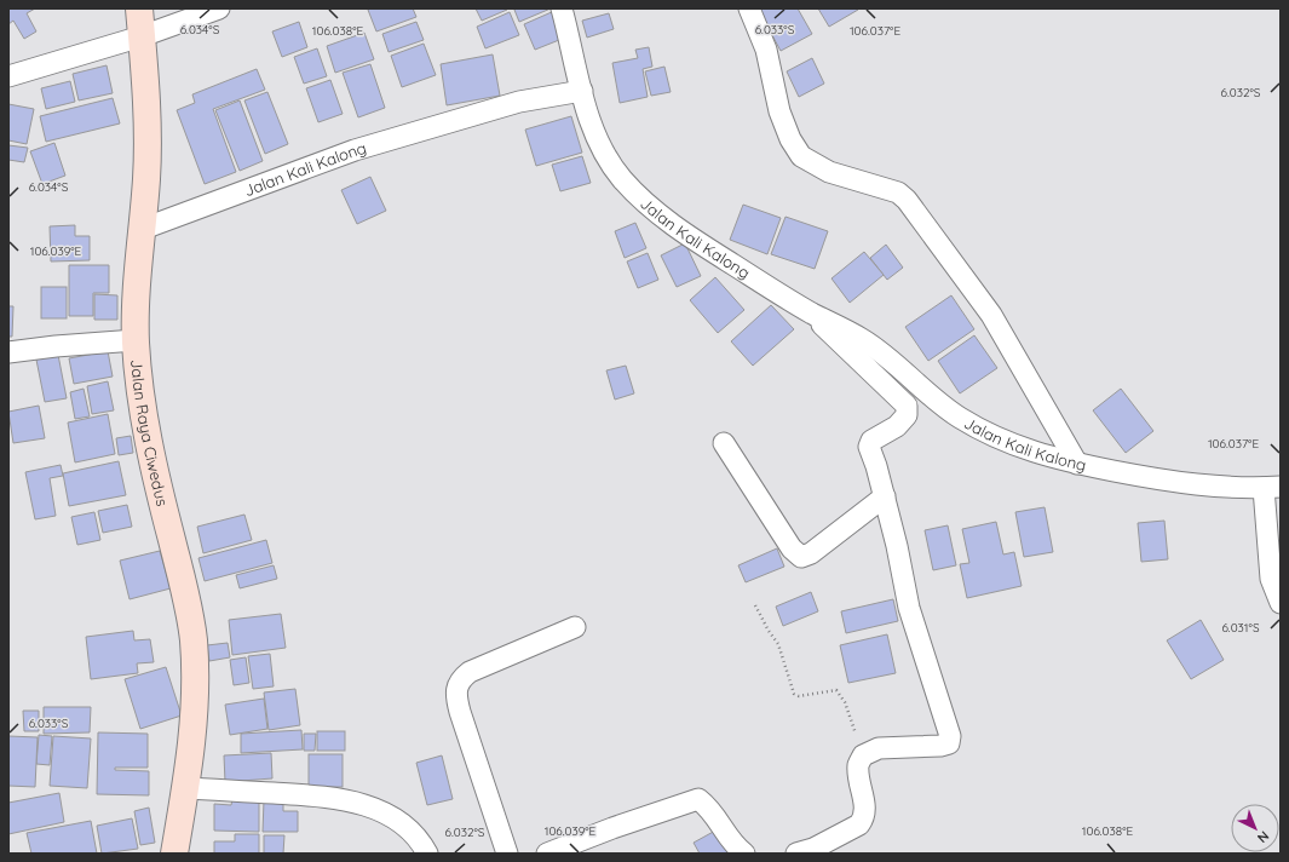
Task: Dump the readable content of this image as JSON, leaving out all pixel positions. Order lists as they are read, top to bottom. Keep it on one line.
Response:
{"streets":{"street":["Jalan Kali Kalong","Jalan Raya Ciwedus"]},"crossings":[["Jalan Kali Kalong","Jalan Raya Ciwedus"]],"north":"bottom right","coordinates":["6.034°S","6.033°S","106.038°E","106.037°E","6.032°S","106.039°E","6.031°S"]}
